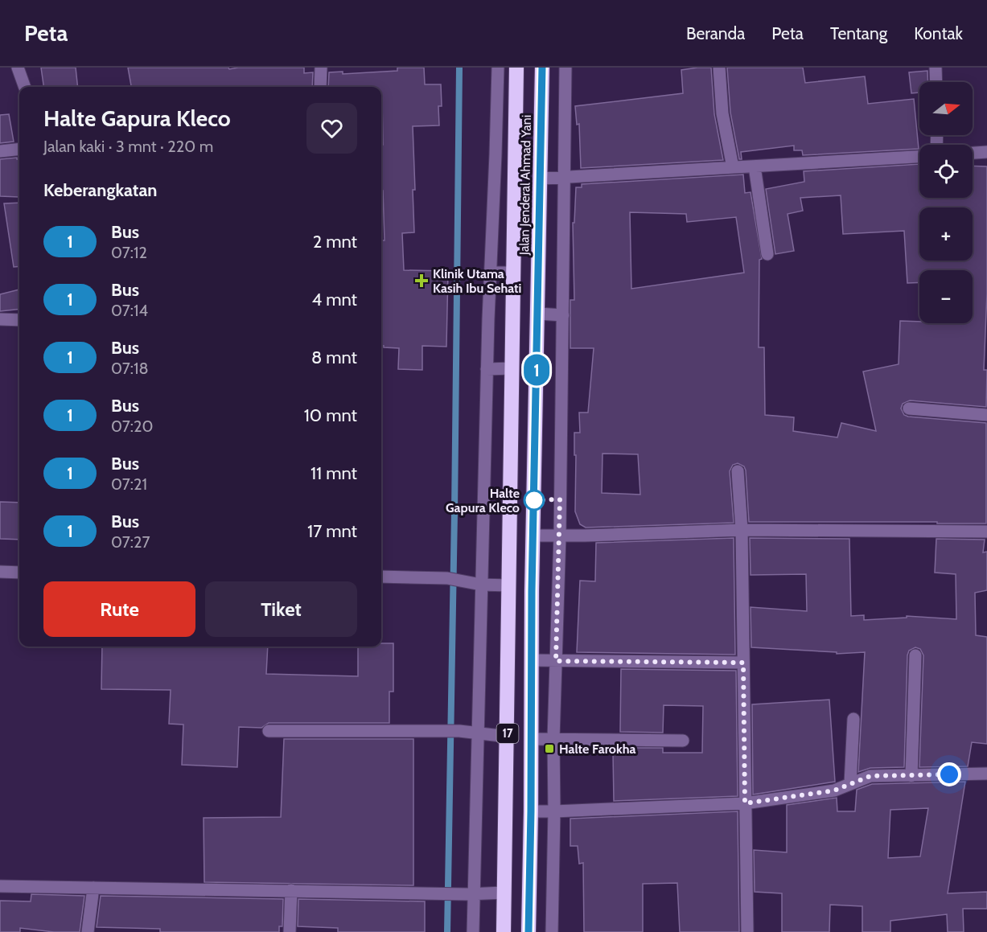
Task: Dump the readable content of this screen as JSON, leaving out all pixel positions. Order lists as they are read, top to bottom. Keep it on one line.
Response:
{"streets":{"highway":["Jalan Jenderal Ahmad Yani","17"]},"crossings":[["Jalan Jenderal Ahmad Yani","17"]],"places":{"health":["Klinik Utama Kasih Ibu Sehati"],"other":["Halte Gapura Kleco"],"transit":["Halte Farokha"]},"lines":["bus line 1"],"north":"right","page":{"header":"Peta","nav":["Beranda","Peta","Tentang","Kontak"],"on_map":"1","map_buttons":["+","−"],"heading":[["Halte Gapura Kleco","Jalan kaki · 3 mnt · 220 m"],"Keberangkatan"],"list":[{"mark":"1","name":"Bus","note":"07:12","value":"2 mnt"},{"mark":"1","name":"Bus","note":"07:14","value":"4 mnt"},{"mark":"1","name":"Bus","note":"07:18","value":"8 mnt"},{"mark":"1","name":"Bus","note":"07:20","value":"10 mnt"},{"mark":"1","name":"Bus","note":"07:21","value":"11 mnt"},{"mark":"1","name":"Bus","note":"07:27","value":"17 mnt"}],"buttons":["Rute","Tiket"]}}
